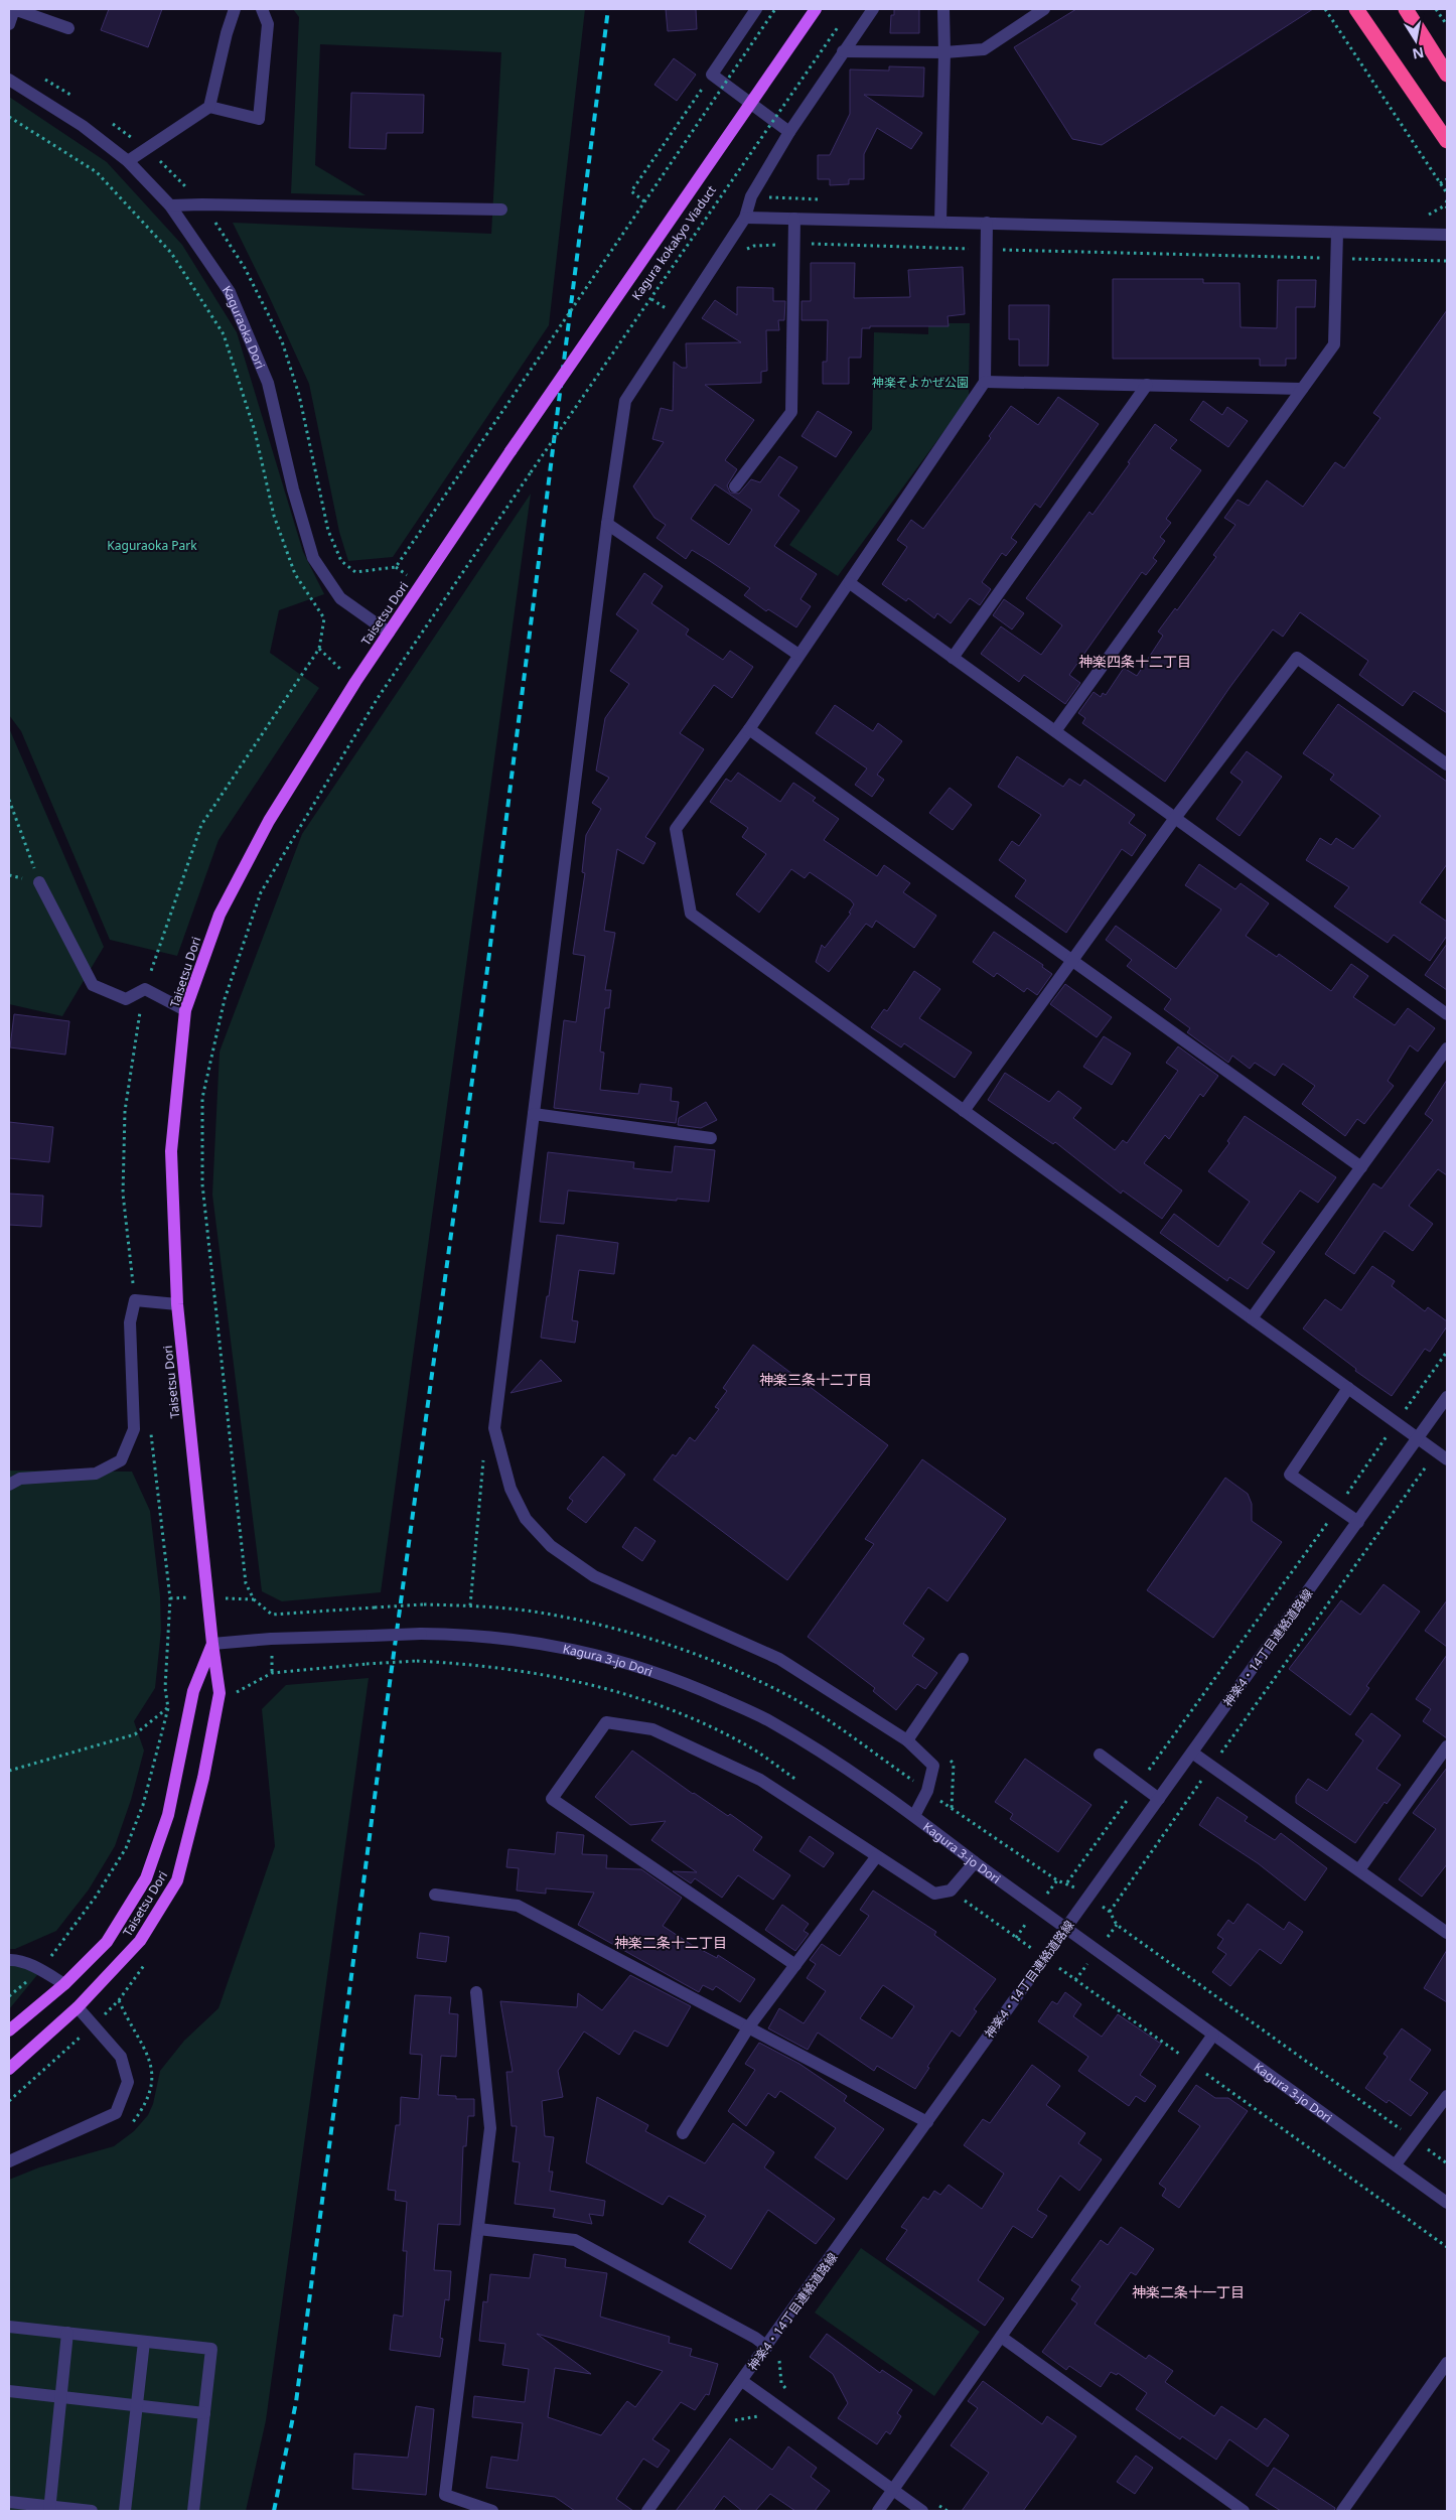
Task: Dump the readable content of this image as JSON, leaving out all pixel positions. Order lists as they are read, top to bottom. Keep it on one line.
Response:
{"streets":{"main road":["Kagura kokakyo Viaduct","Taisetsu Dori"],"street":["Kaguraoka Dori","神楽4・14丁目連絡道路線","Kagura 3-jo Dori"]},"crossings":[["Kagura kokakyo Viaduct","Taisetsu Dori"],["Kaguraoka Dori","Taisetsu Dori"],["Taisetsu Dori","Kagura 3-jo Dori"],["神楽4・14丁目連絡道路線","Kagura 3-jo Dori"]],"districts":["神楽四条十二丁目","神楽三条十二丁目","神楽二条十二丁目","神楽二条十一丁目"],"parks":["神楽そよかぜ公園","Kaguraoka Park"],"north":"bottom"}
